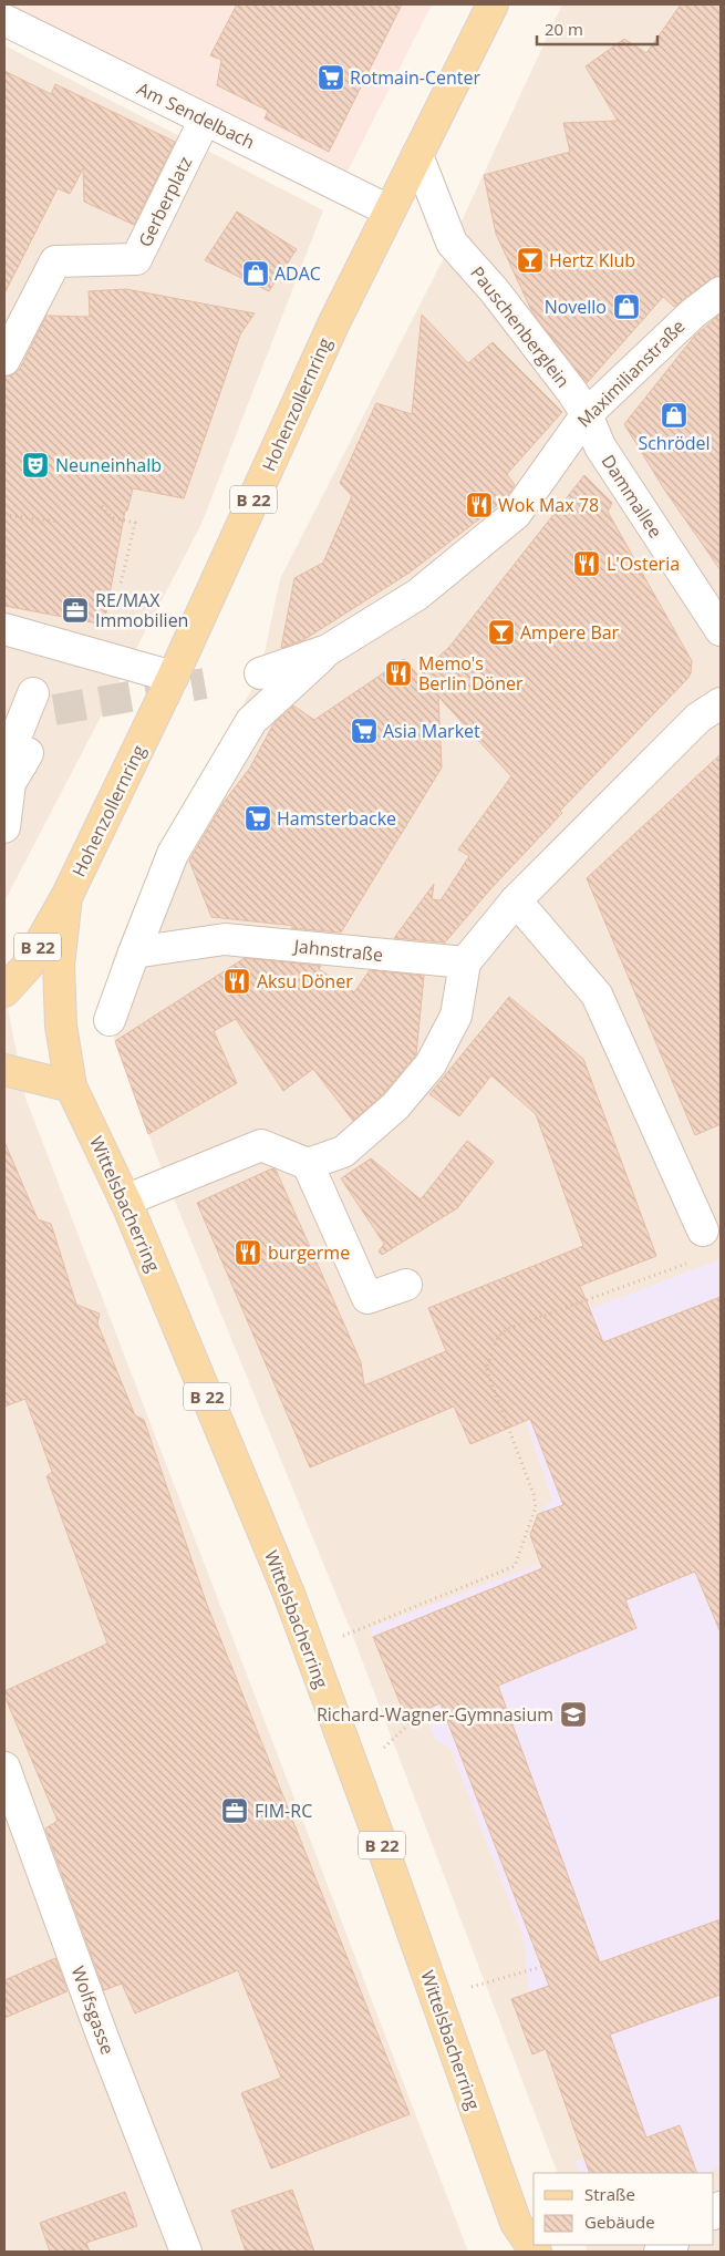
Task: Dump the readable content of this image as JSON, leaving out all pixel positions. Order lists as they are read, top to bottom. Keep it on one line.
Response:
{"streets":{"main road":["Hohenzollernring","B 22","Wittelsbacherring"],"street":["Am Sendelbach","Gerberplatz","Pauschenberglein","Maximilianstraße","Dammallee","Jahnstraße","Wolfsgasse"]},"crossings":[["Am Sendelbach","Gerberplatz"],["Am Sendelbach","Hohenzollernring"],["Pauschenberglein","Maximilianstraße"],["Pauschenberglein","Hohenzollernring"],["Pauschenberglein","Dammallee"],["Maximilianstraße","Dammallee"],["Hohenzollernring","B 22"],["B 22","Wittelsbacherring"]],"places":{"supermarket":["Rotmain-Center","Asia Market","Hamsterbacke"],"bar":["Hertz Klub","Ampere Bar"],"shop":["ADAC","Novello","Schrödel"],"theatre":["Neuneinhalb"],"restaurant":["Wok Max 78","L'Osteria","Memo's Berlin Döner","Aksu Döner","burgerme"],"office":["RE/MAX Immobilien","FIM-RC"],"school or university":["Richard-Wagner-Gymnasium"]},"legend":["Straße","Gebäude"],"scale_bar":"20 m"}
